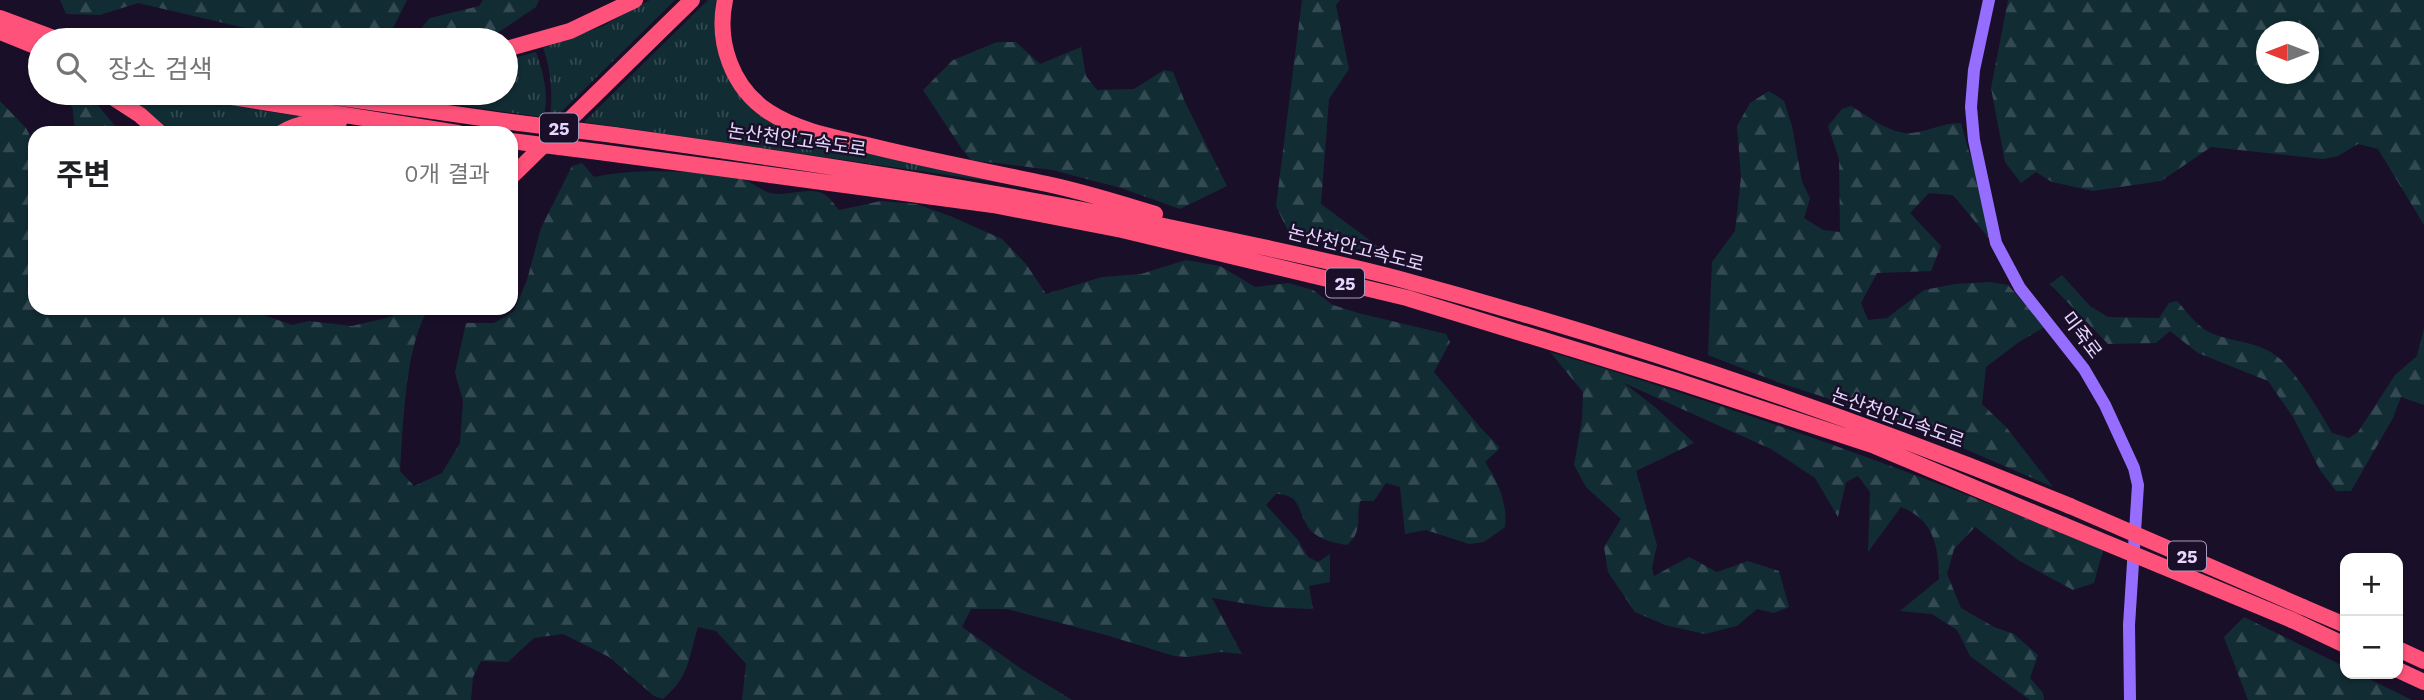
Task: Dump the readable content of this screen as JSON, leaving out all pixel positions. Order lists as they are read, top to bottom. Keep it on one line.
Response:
{"streets":{"highway":["25","논산천안고속도로"],"street":["미죽로"]},"north":"left","page":{"search":"장소 검색","heading":["주변","0개 결과"],"map_buttons":["+","−"]}}
